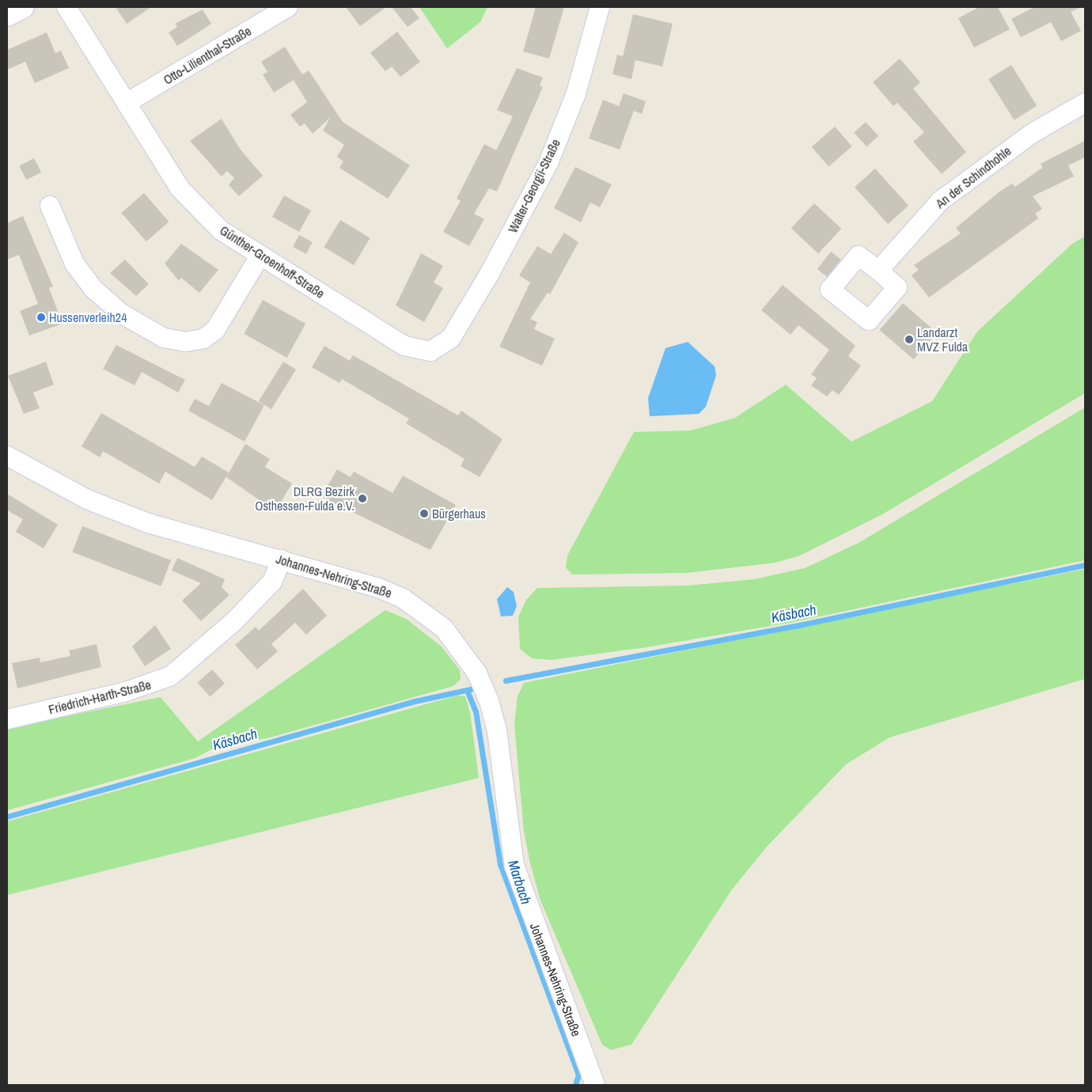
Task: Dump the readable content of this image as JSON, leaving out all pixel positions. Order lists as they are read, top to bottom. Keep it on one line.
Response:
{"streets":{"street":["Otto-Lilienthal-Straße","An der Schindhohle","Walter-Georgii-Straße","Günther-Groenhoff-Straße","Johannes-Nehring-Straße","Friedrich-Harth-Straße"]},"crossings":[["Otto-Lilienthal-Straße","Günther-Groenhoff-Straße"],["Walter-Georgii-Straße","Günther-Groenhoff-Straße"],["Johannes-Nehring-Straße","Friedrich-Harth-Straße"]],"water":["Käsbach","Marbach"],"places":["Hussenverleih24","Landarzt MVZ Fulda","DLRG Bezirk Osthessen-Fulda e.V.","Bürgerhaus"]}
